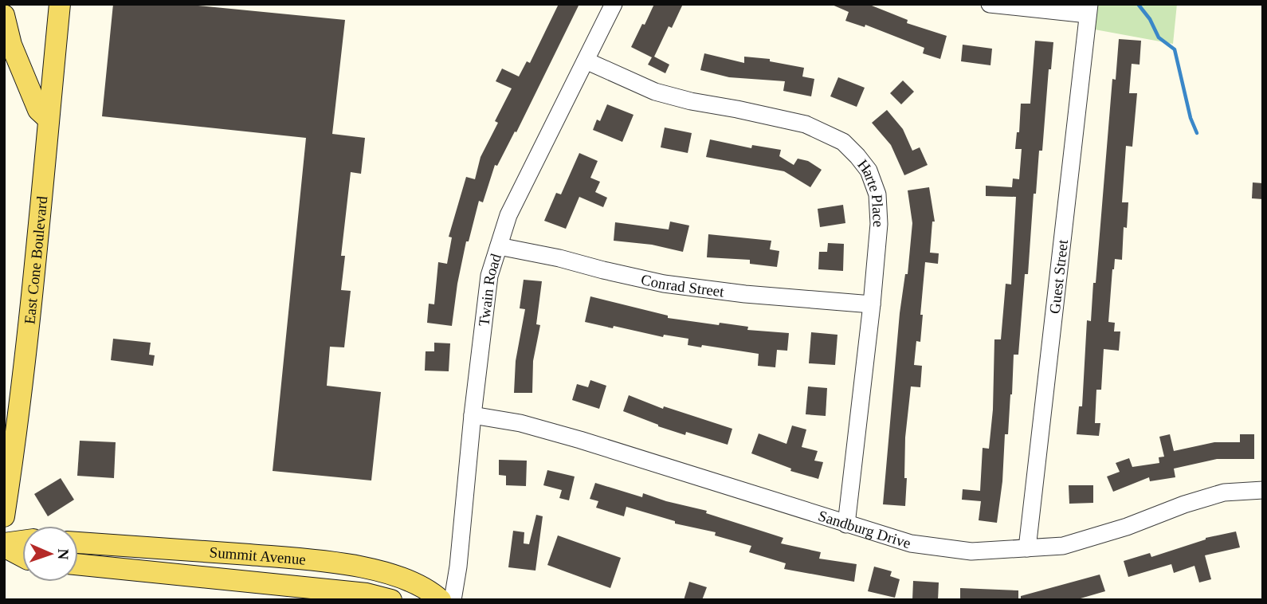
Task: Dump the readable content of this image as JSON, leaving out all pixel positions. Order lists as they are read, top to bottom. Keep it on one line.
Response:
{"streets":{"main road":["East Cone Boulevard","Summit Avenue"],"street":["Harte Place","Guest Street","Conrad Street","Twain Road","Sandburg Drive"]},"crossings":[["Harte Place","Conrad Street"],["Harte Place","Twain Road"],["Harte Place","Sandburg Drive"],["Guest Street","Sandburg Drive"],["Conrad Street","Twain Road"],["Twain Road","Sandburg Drive"]],"north":"right"}
